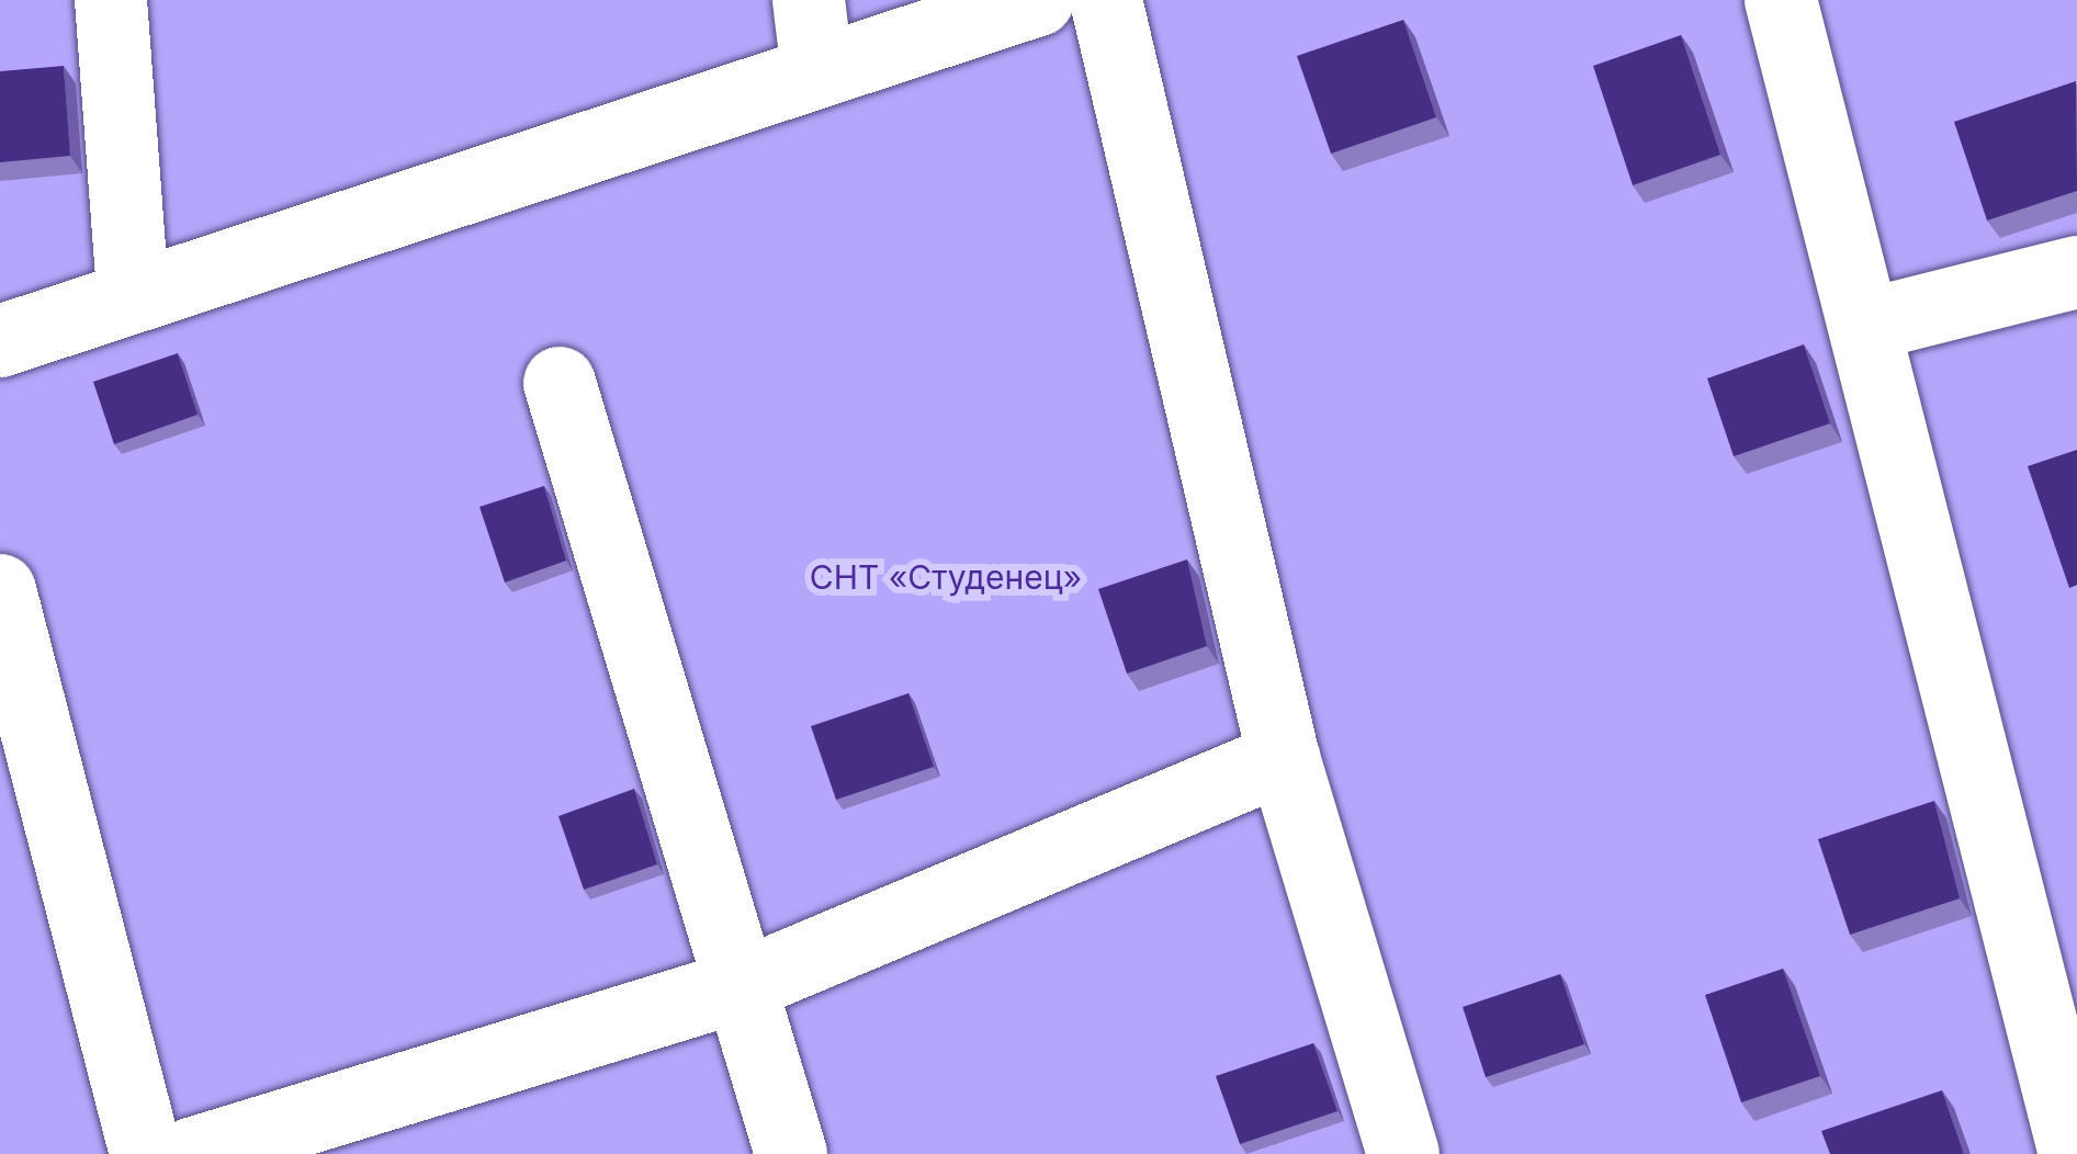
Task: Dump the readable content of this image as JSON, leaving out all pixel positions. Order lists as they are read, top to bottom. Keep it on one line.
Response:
{"parks":["СНТ «Студенец»"]}
